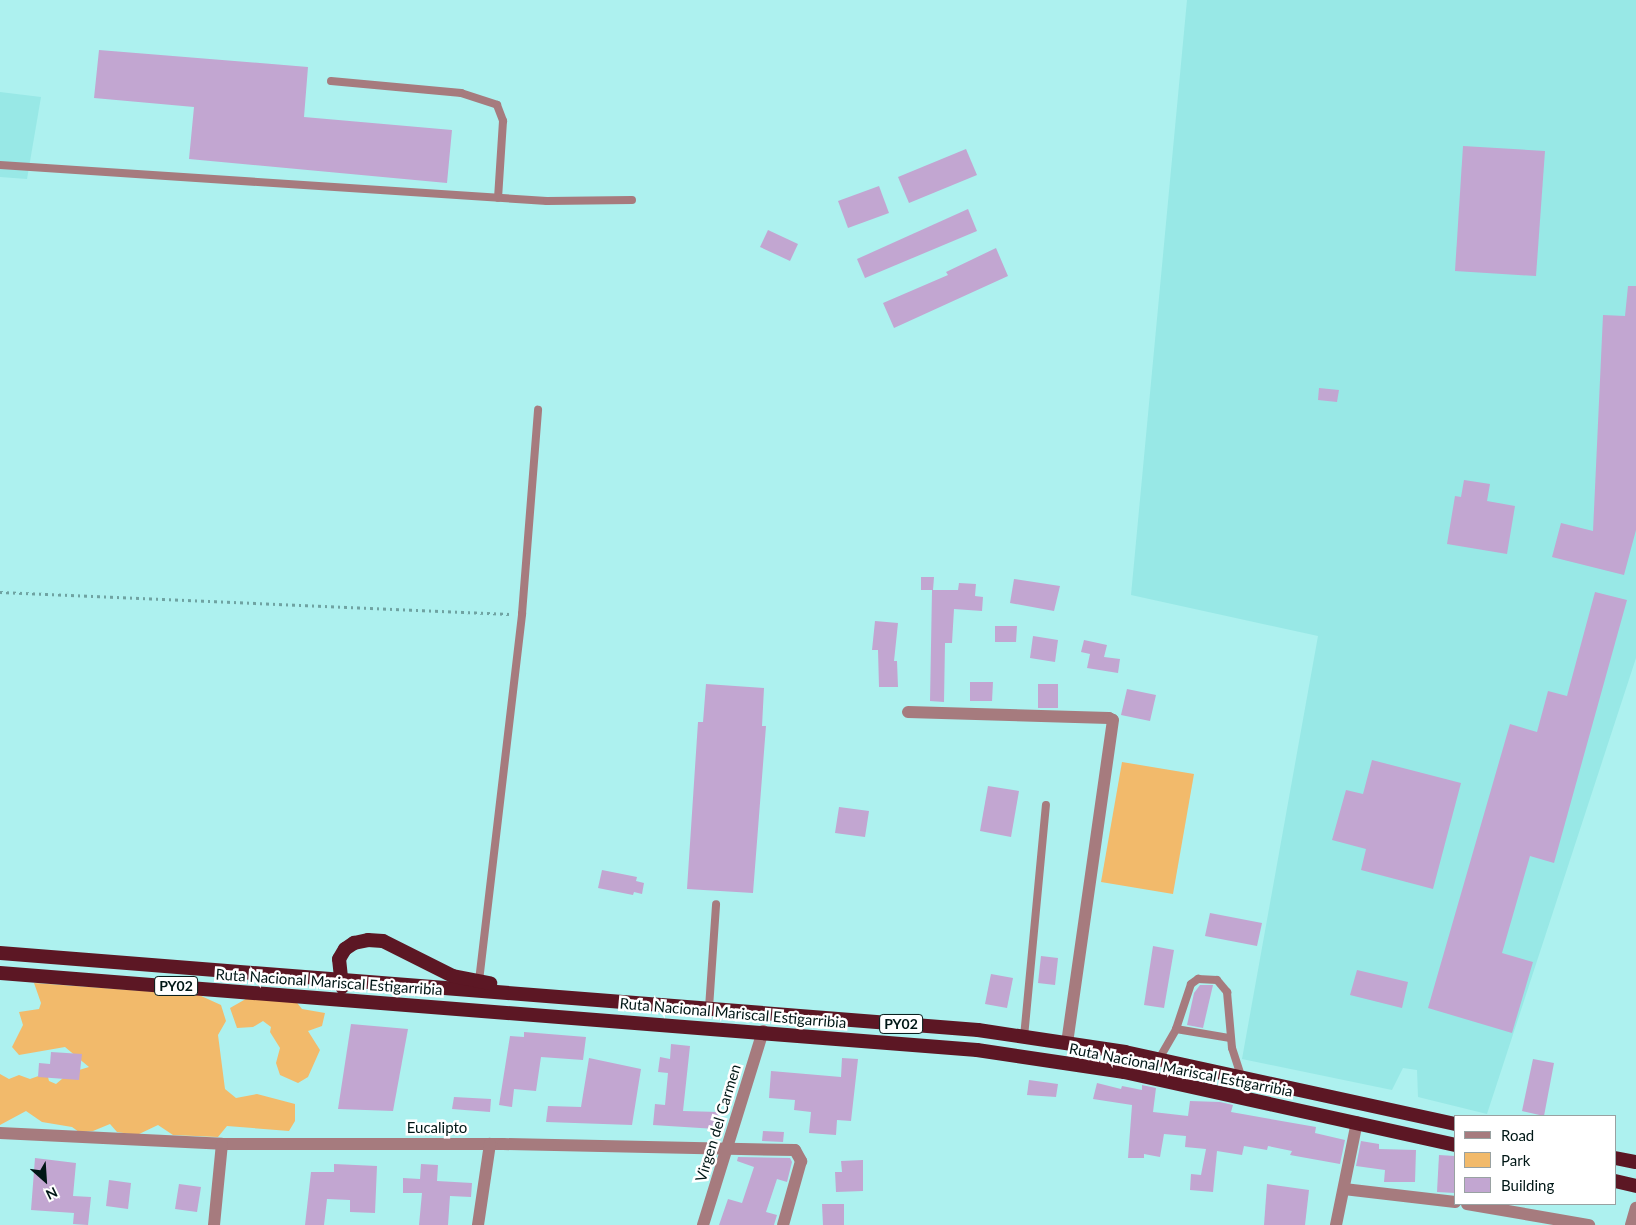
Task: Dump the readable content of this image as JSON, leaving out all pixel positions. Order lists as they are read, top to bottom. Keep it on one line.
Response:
{"streets":{"highway":["Ruta Nacional Mariscal Estigarribia","PY02"],"street":["Virgen del Carmen","Eucalipto"]},"crossings":[["Ruta Nacional Mariscal Estigarribia","Virgen del Carmen"],["Virgen del Carmen","Eucalipto"]],"legend":["Road","Park","Building"],"north":"bottom right"}
